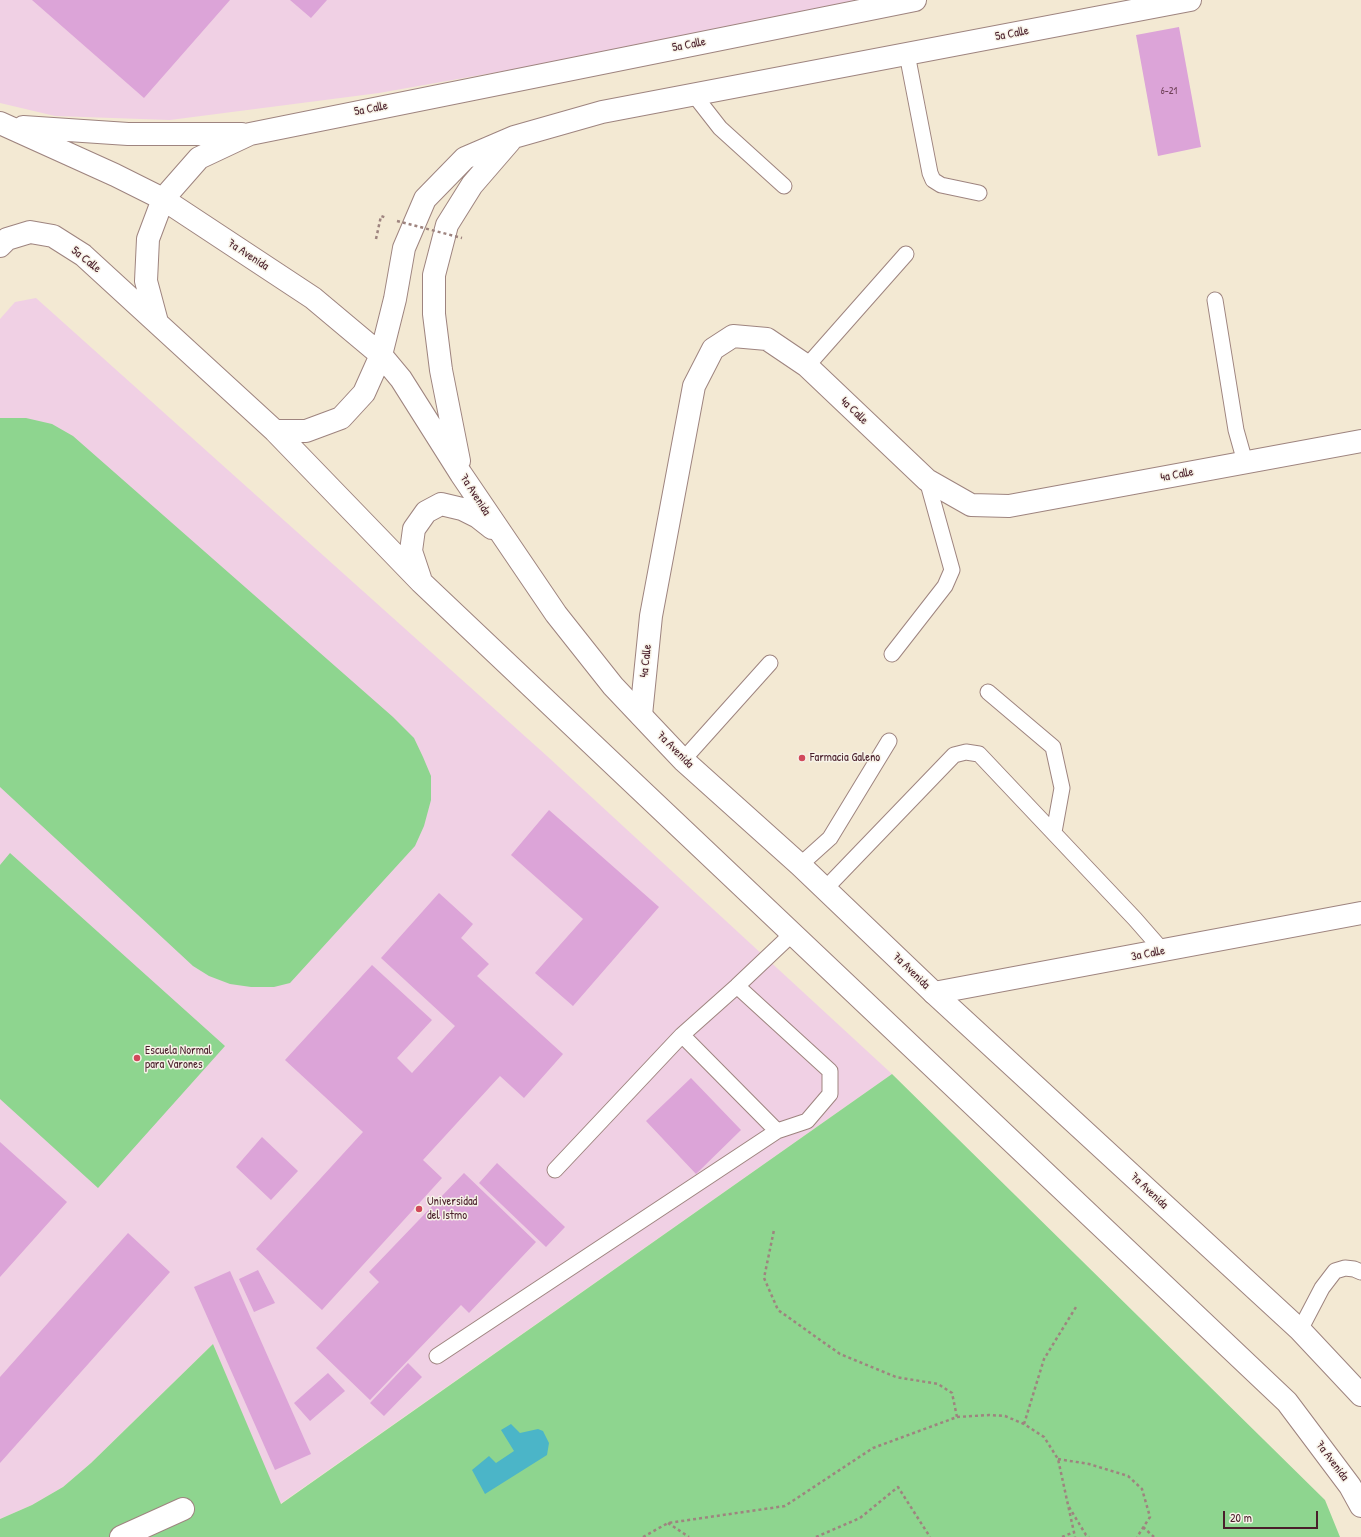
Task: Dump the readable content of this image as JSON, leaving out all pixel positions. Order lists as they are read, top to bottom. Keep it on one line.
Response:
{"streets":{"main road":["5a Calle","7a Avenida","4a Calle","3a Calle"]},"crossings":[["5a Calle","7a Avenida"],["7a Avenida","4a Calle"],["7a Avenida","3a Calle"]],"places":["Farmacia Galeno","Escuela Normal para Varones","Universidad del Istmo"],"house_numbers":["6-21"],"scale_bar":"20 m"}
